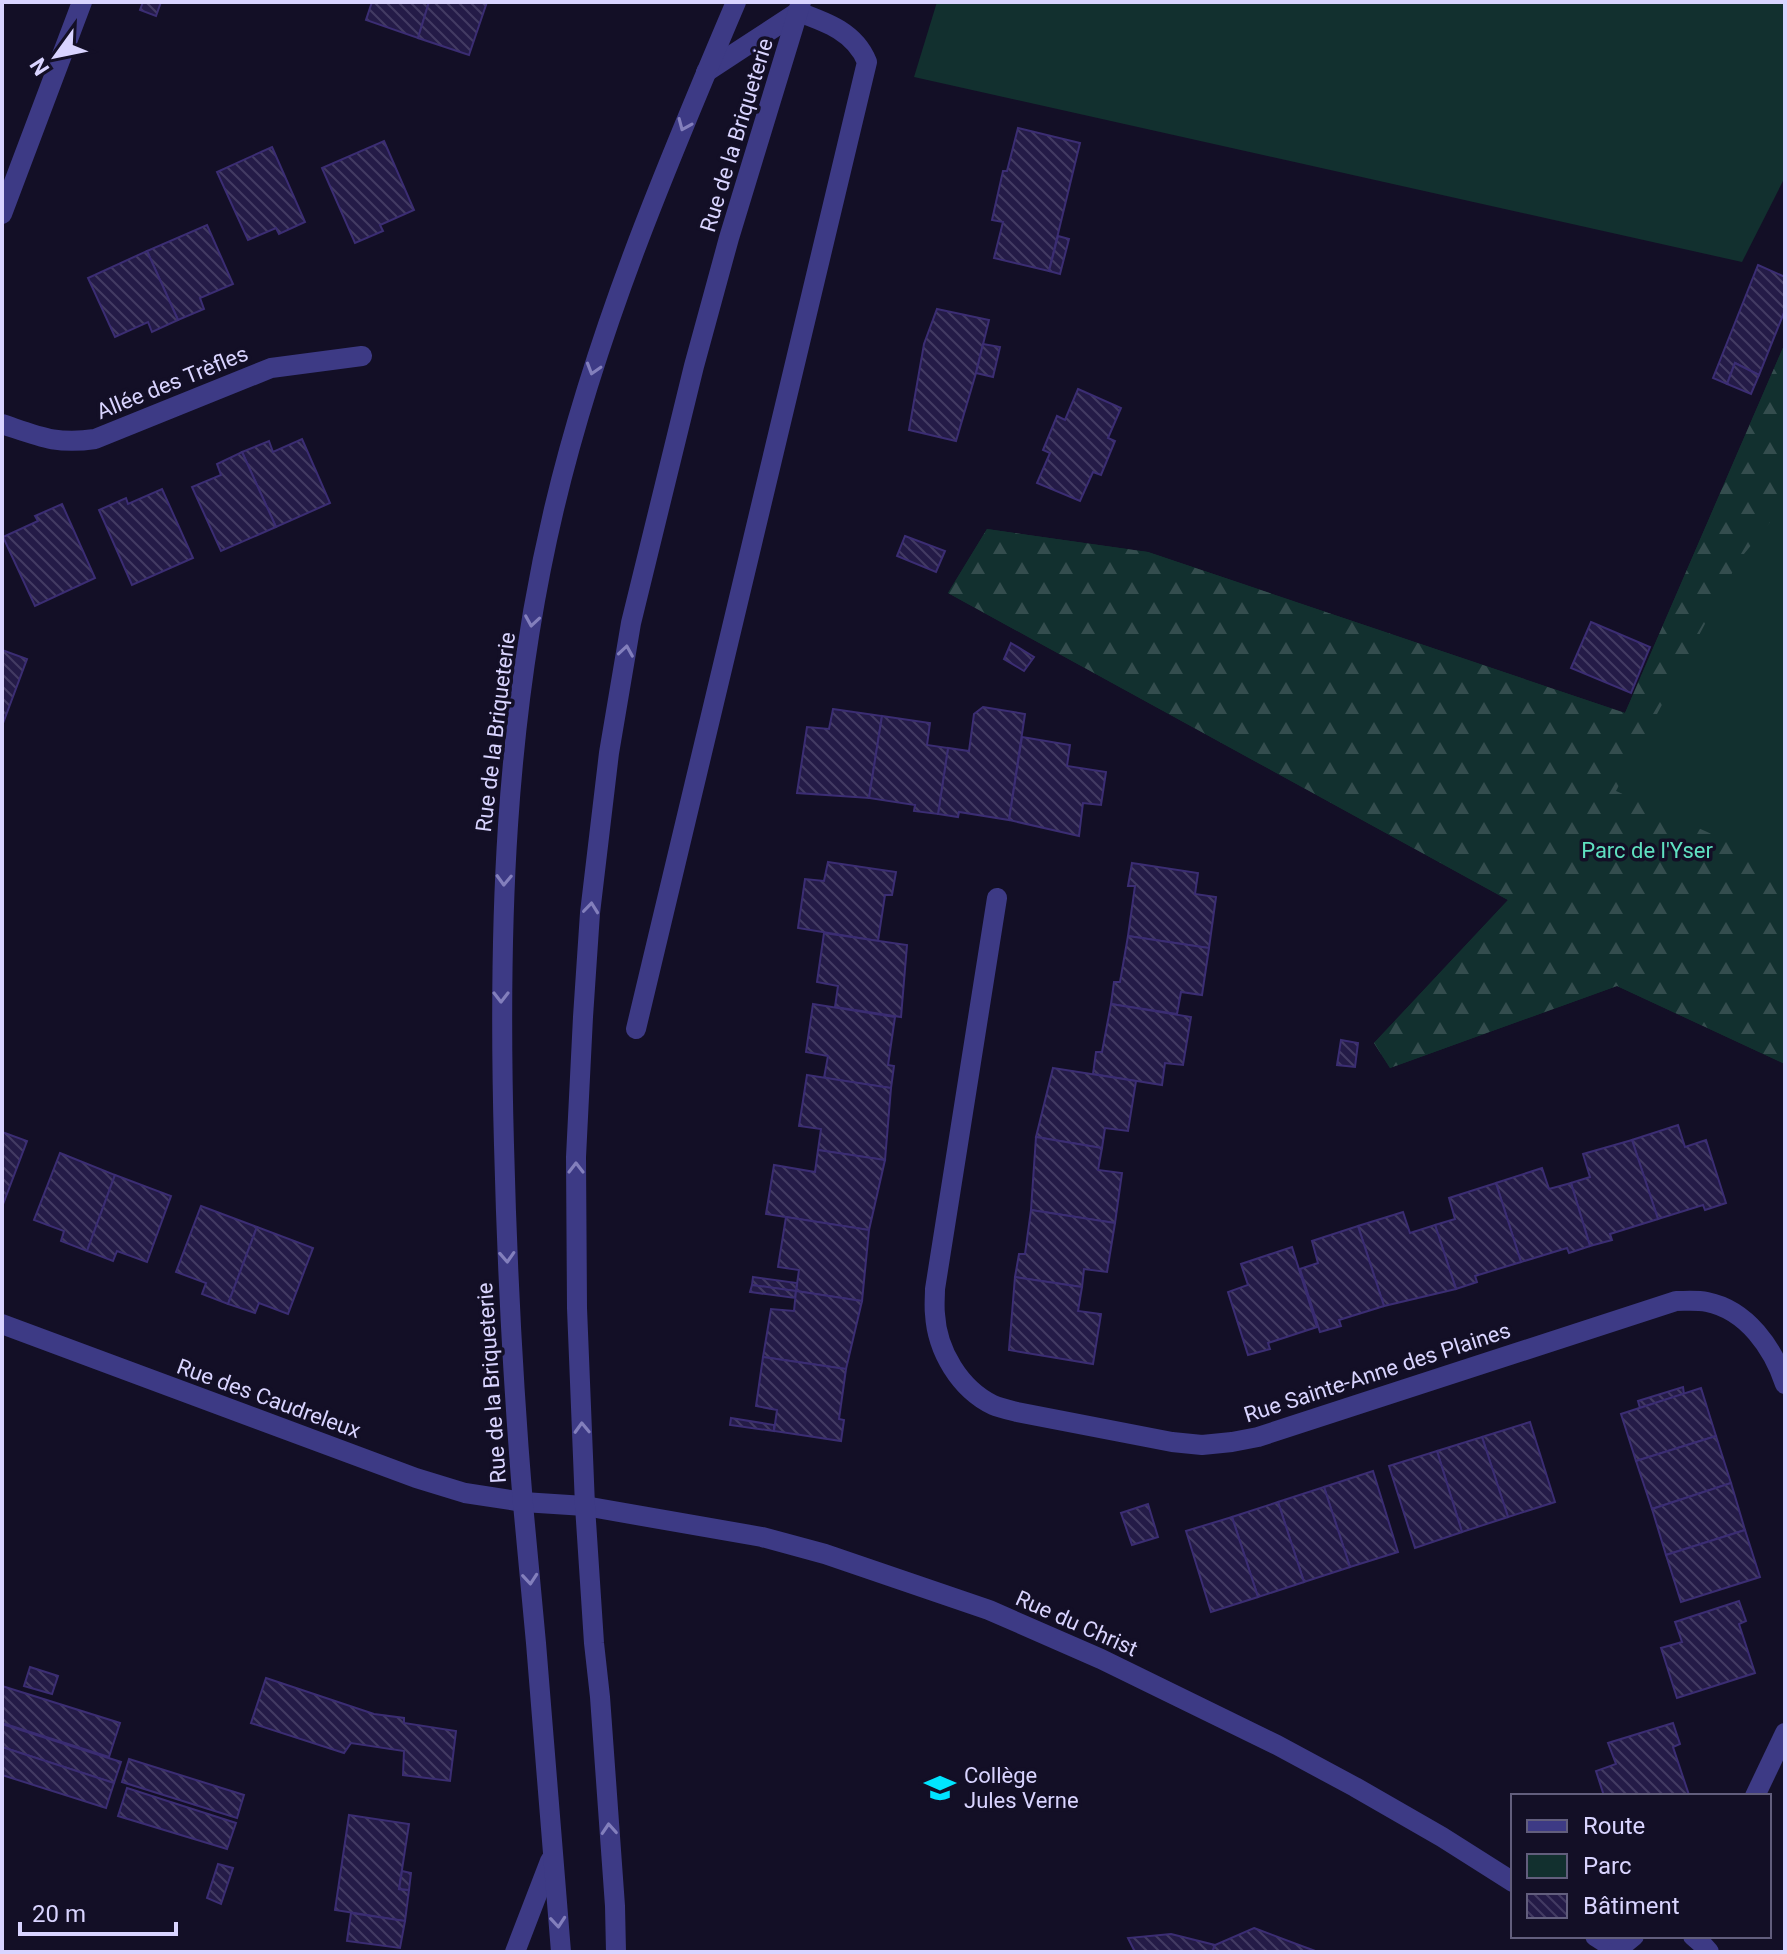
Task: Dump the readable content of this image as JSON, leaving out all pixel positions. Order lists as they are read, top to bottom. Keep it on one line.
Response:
{"streets":{"street":["Rue de la Briqueterie","Allée des Trèfles","Rue Sainte-Anne des Plaines","Rue des Caudreleux","Rue du Christ"]},"crossings":[["Rue de la Briqueterie","Rue des Caudreleux"],["Rue de la Briqueterie","Rue du Christ"],["Rue des Caudreleux","Rue du Christ"]],"parks":["Parc de l'Yser"],"places":{"school or university":["Collège Jules Verne"]},"legend":["Route","Parc","Bâtiment"],"scale_bar":"20 m","north":"bottom left"}
